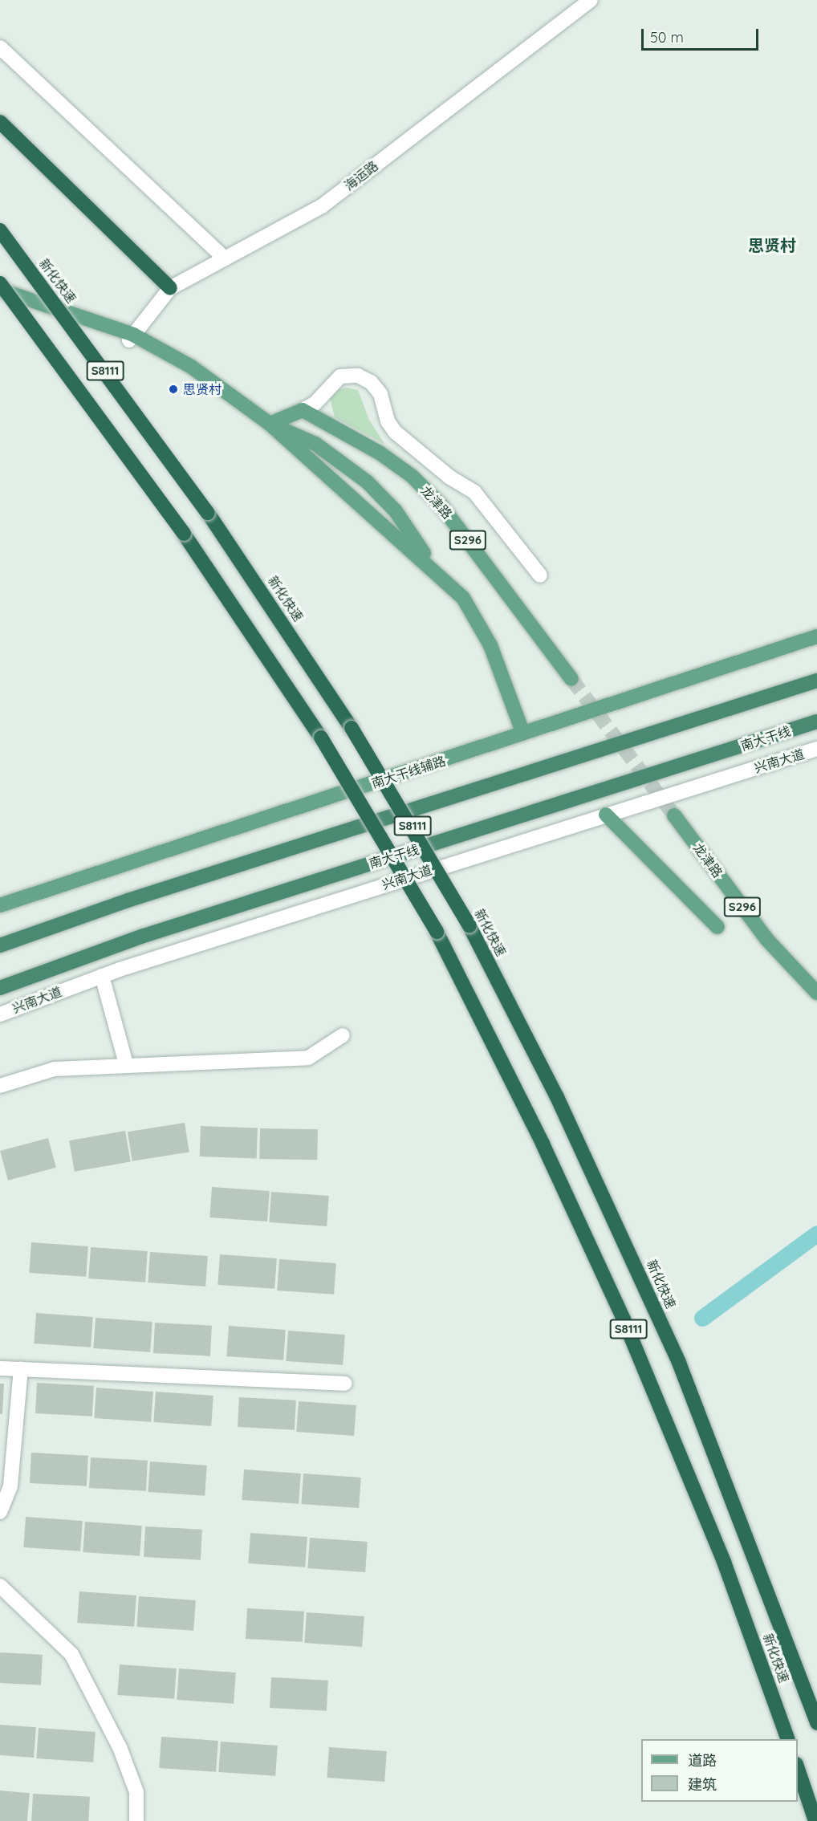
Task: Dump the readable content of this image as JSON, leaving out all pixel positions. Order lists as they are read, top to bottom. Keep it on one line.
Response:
{"streets":{"highway":["新化快速","S8111","南大干线"],"main road":["龙津路","S296","南大干线辅路"],"street":["海运路","兴南大道"]},"districts":["思贤村"],"places":["思贤村"],"legend":["道路","建筑"],"scale_bar":"50 m"}
